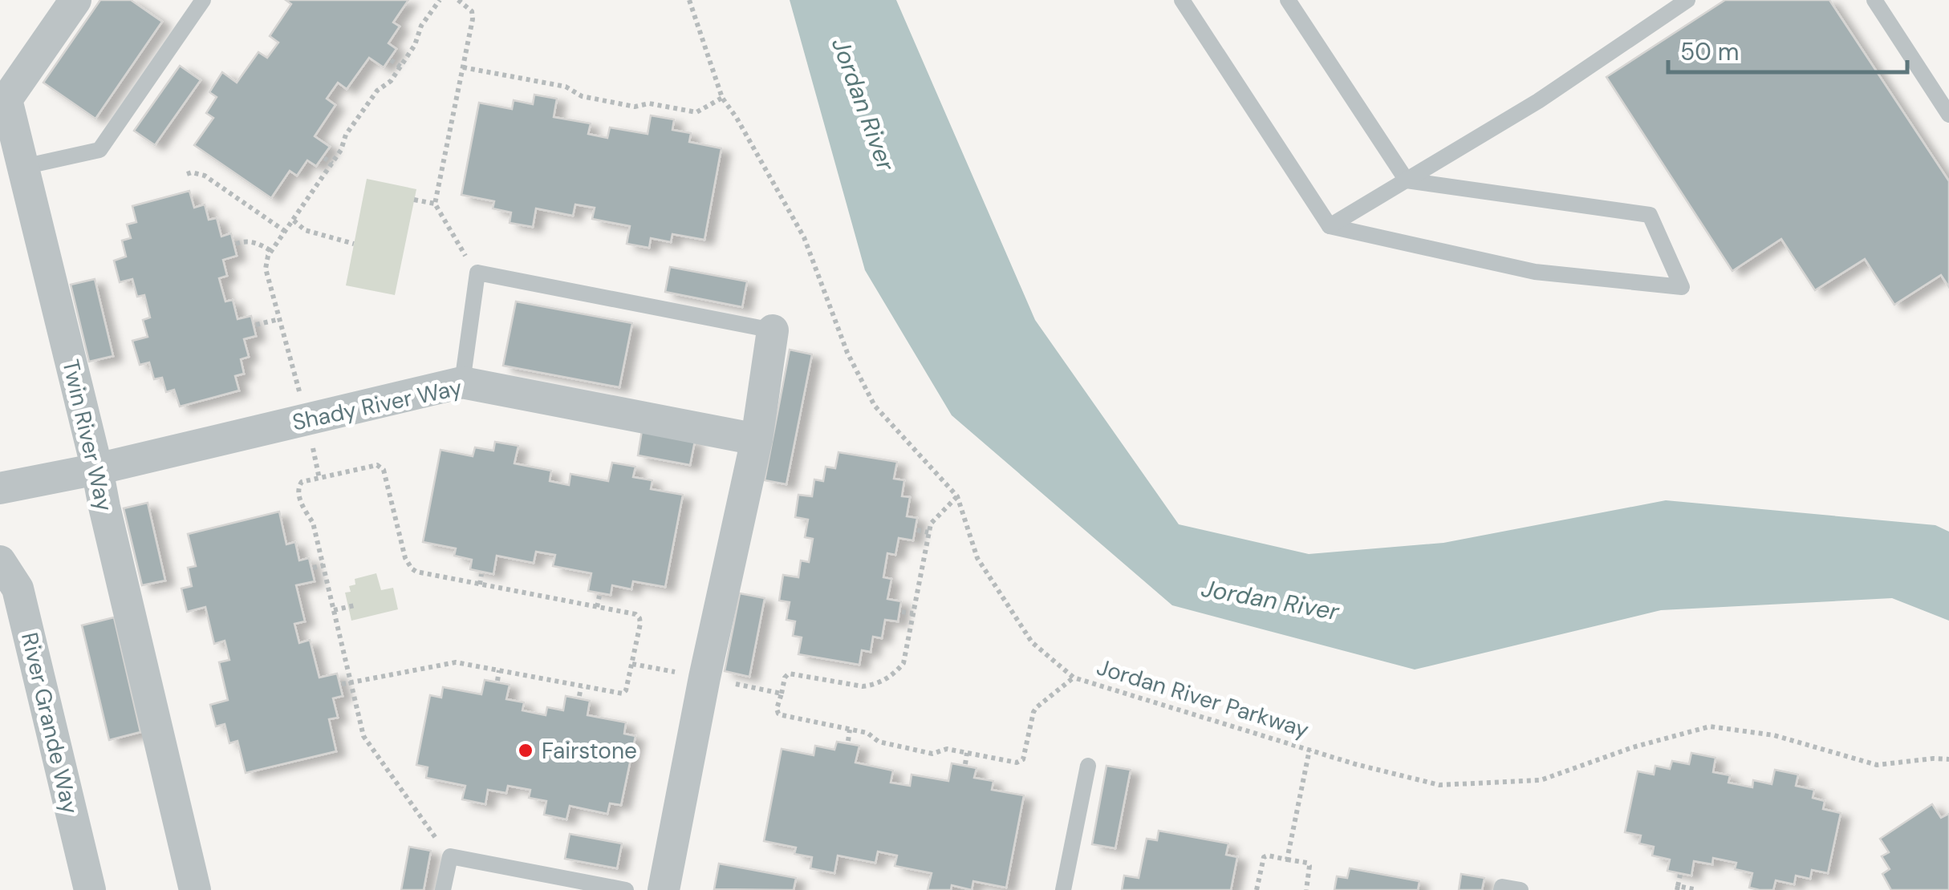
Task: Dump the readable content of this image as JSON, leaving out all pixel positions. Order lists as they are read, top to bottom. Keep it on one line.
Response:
{"streets":{"street":["Shady River Way","Twin River Way","River Grande Way"],"path":["Jordan River Parkway"]},"crossings":[["Shady River Way","Twin River Way"]],"water":["Jordan River"],"places":["Fairstone"],"scale_bar":"50 m"}
